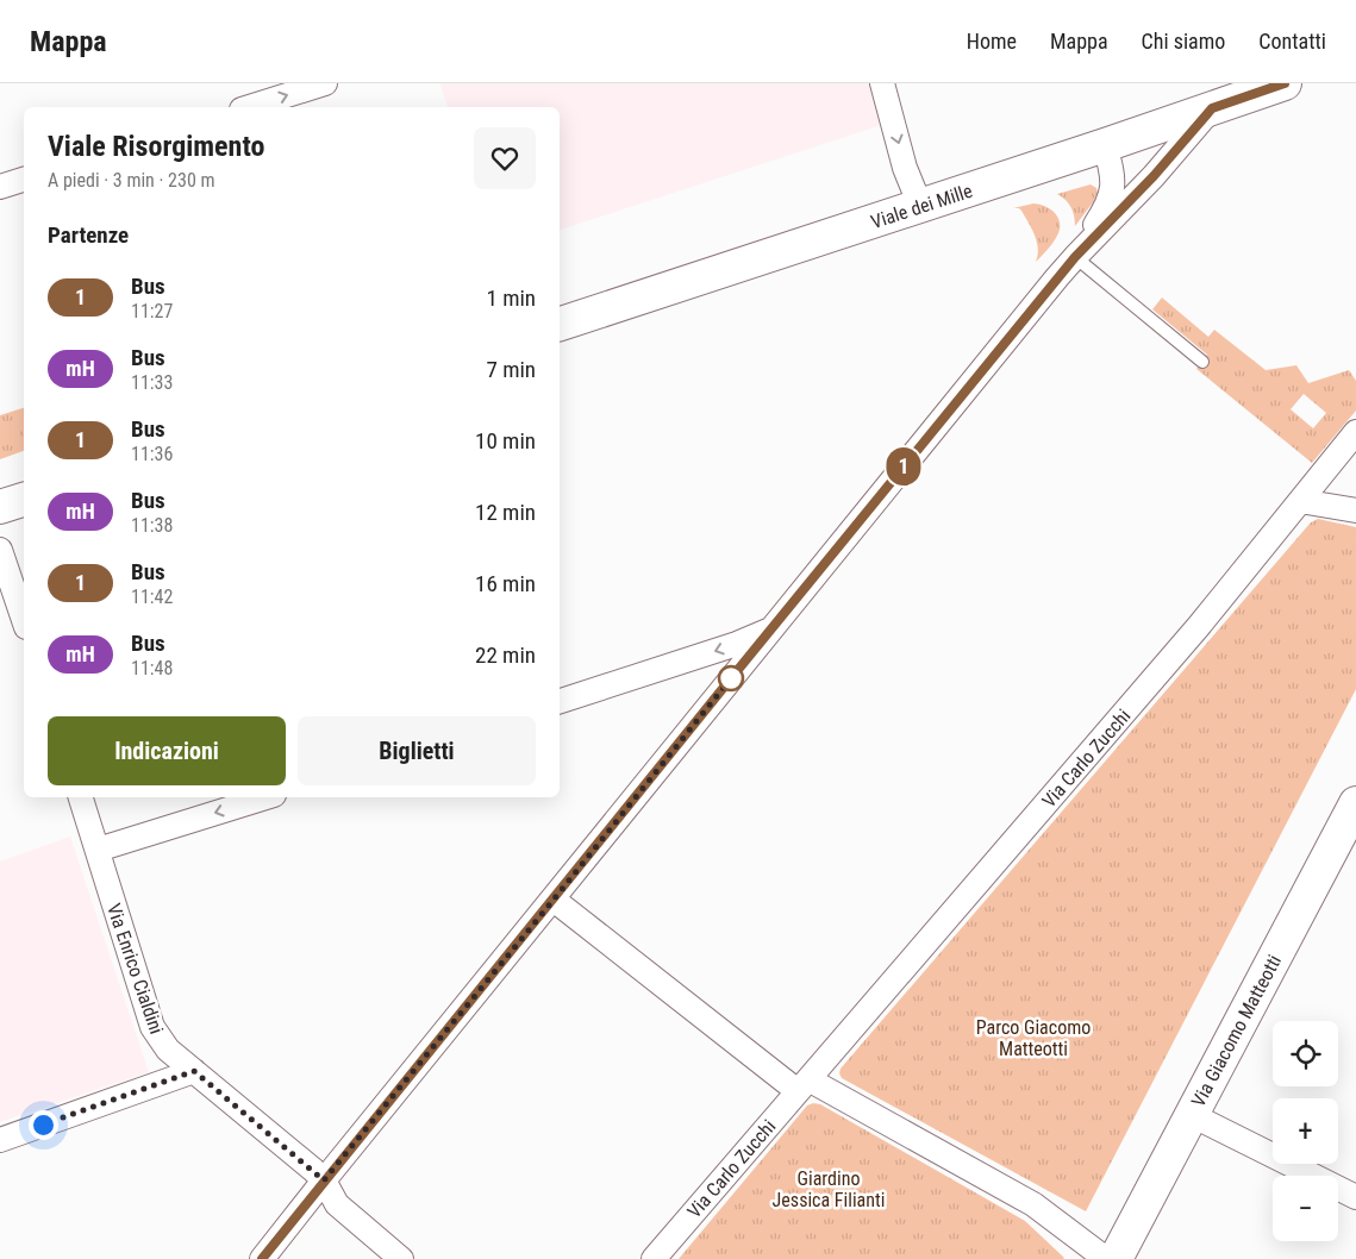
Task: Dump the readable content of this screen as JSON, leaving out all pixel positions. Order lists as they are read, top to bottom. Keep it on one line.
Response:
{"streets":{"main road":["Viale dei Mille","Via Giacomo Matteotti"],"street":["Via Carlo Zucchi","Via Enrico Cialdini"]},"parks":["Parco Giacomo Matteotti","Giardino Jessica Filianti"],"lines":["bus line 1"],"page":{"header":"Mappa","nav":["Home","Mappa","Chi siamo","Contatti"],"on_map":"1","heading":[["Viale Risorgimento","A piedi · 3 min · 230 m"],"Partenze"],"list":[{"mark":"1","name":"Bus","note":"11:27","value":"1 min"},{"mark":"mH","name":"Bus","note":"11:33","value":"7 min"},{"mark":"1","name":"Bus","note":"11:36","value":"10 min"},{"mark":"mH","name":"Bus","note":"11:38","value":"12 min"},{"mark":"1","name":"Bus","note":"11:42","value":"16 min"},{"mark":"mH","name":"Bus","note":"11:48","value":"22 min"}],"buttons":["Indicazioni","Biglietti"],"map_buttons":["+","−"]}}
